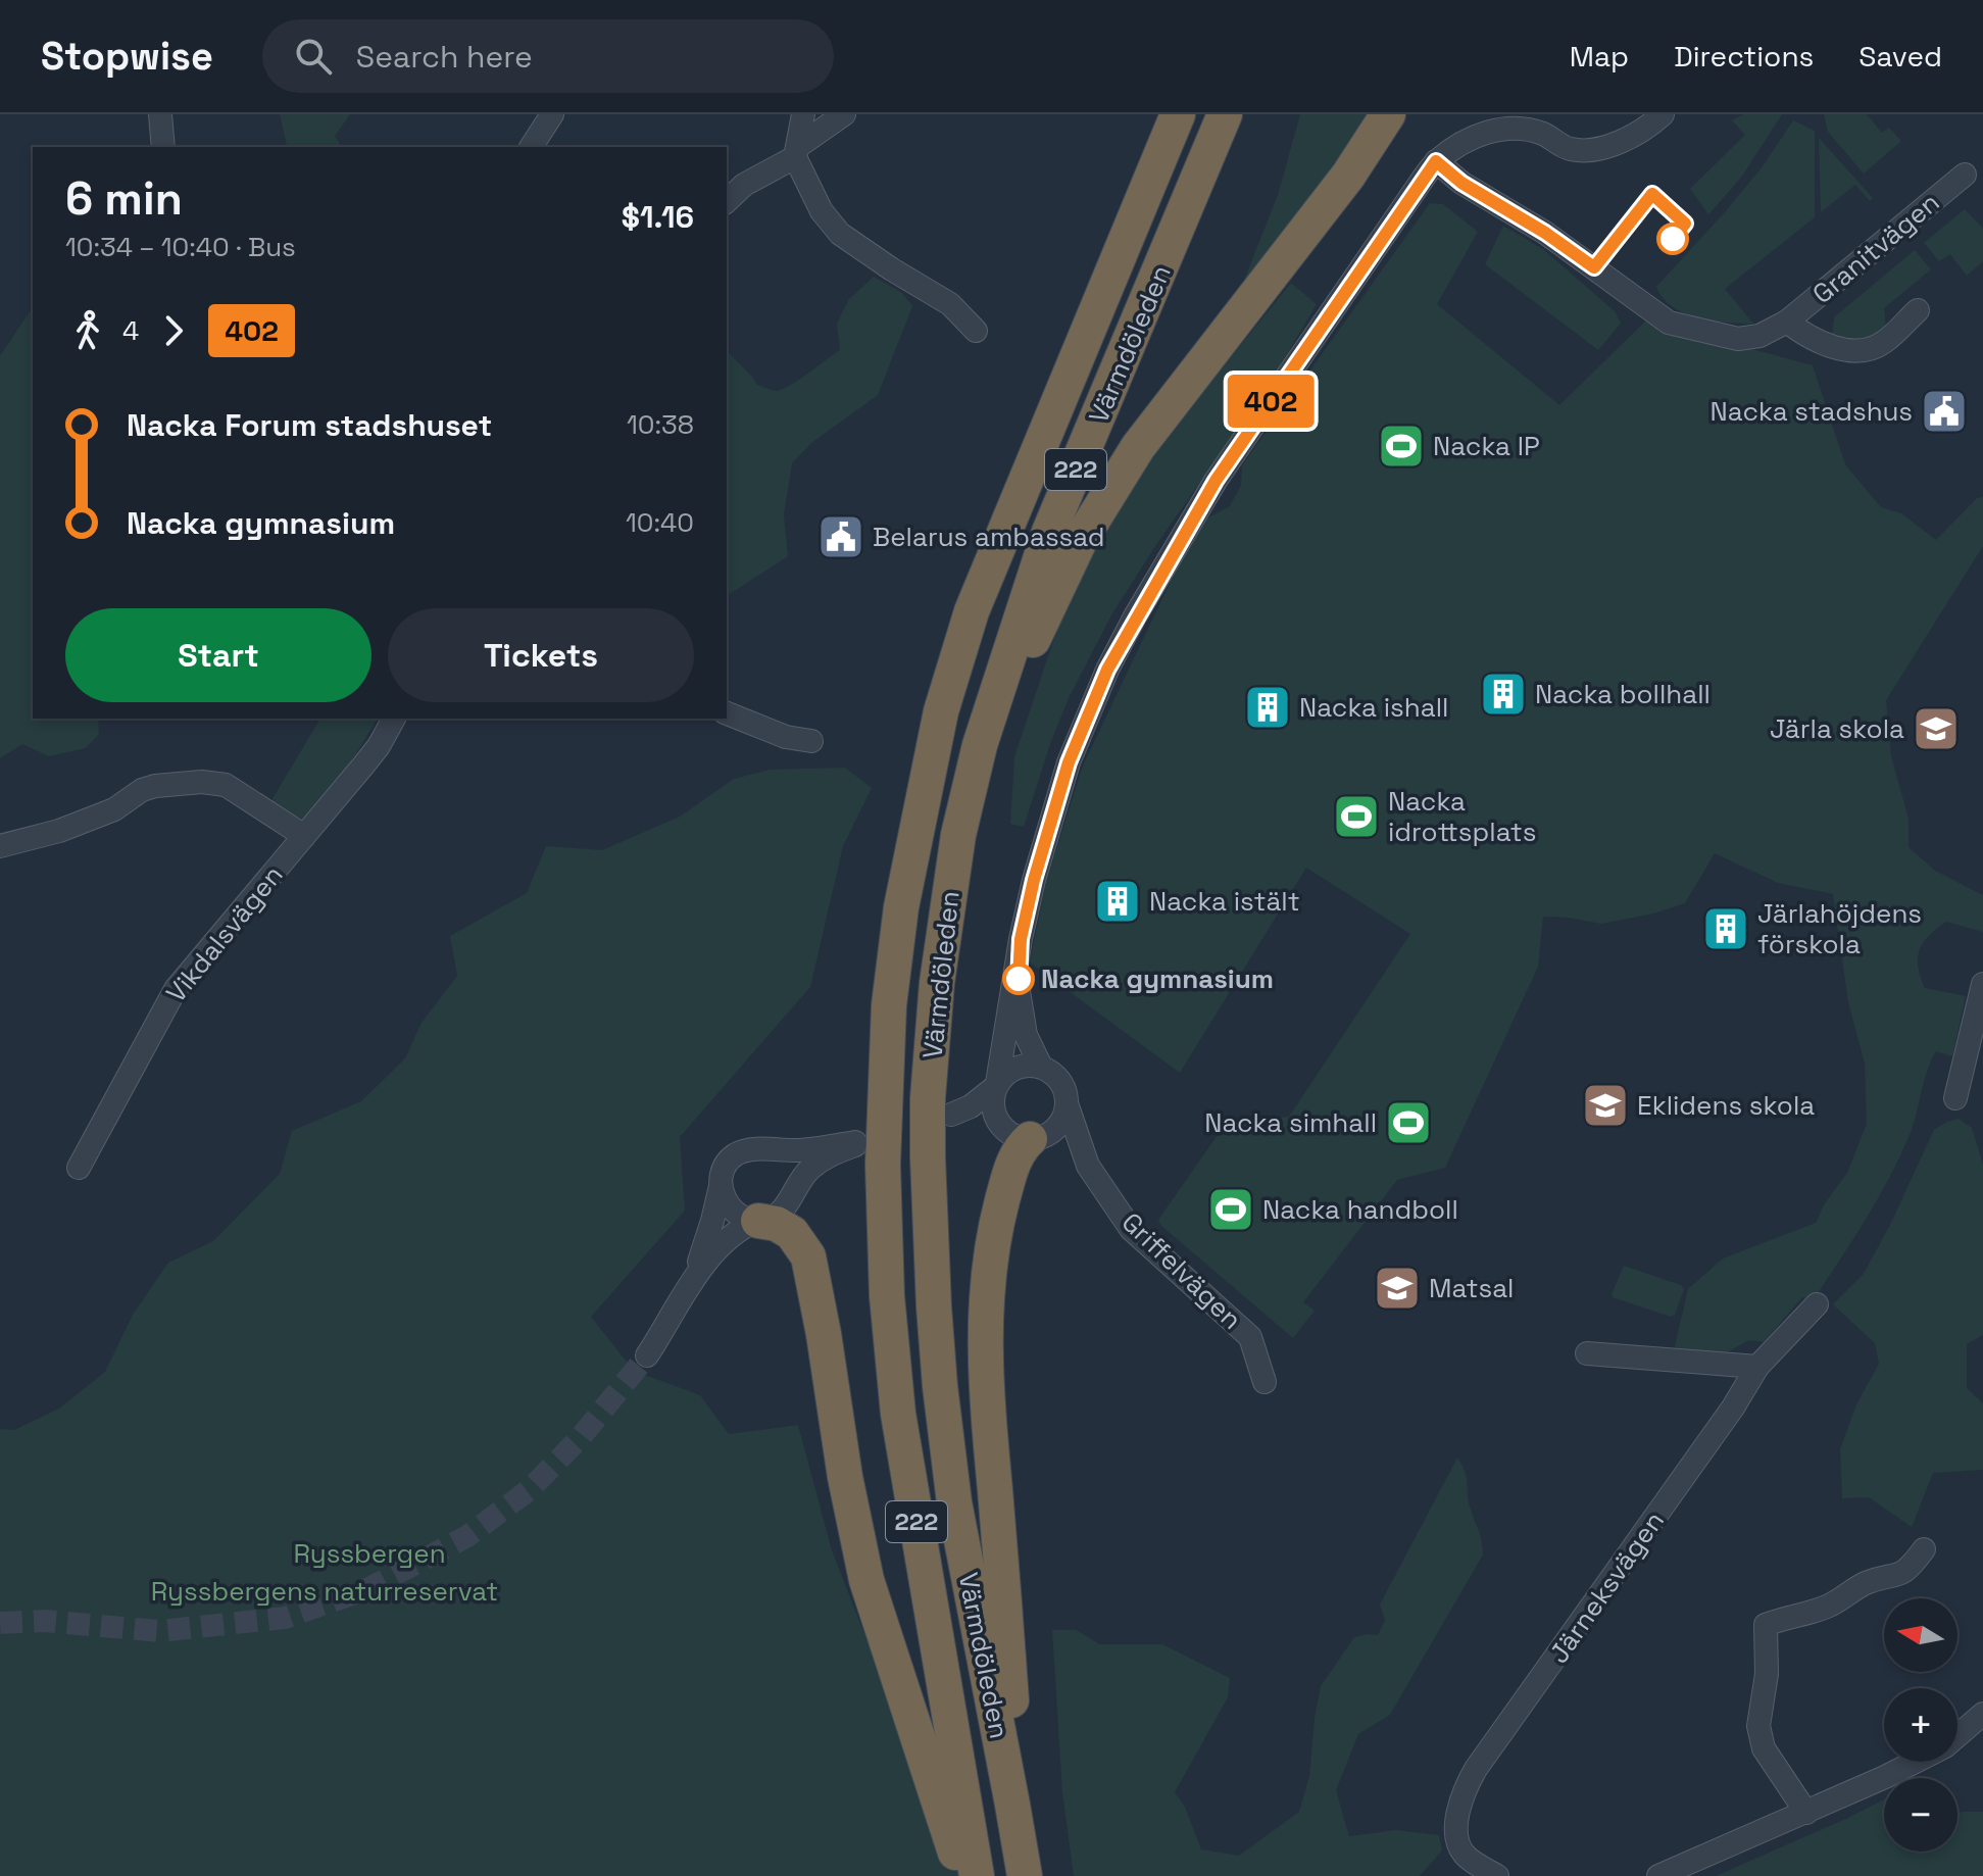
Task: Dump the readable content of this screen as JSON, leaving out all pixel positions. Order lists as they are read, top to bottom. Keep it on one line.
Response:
{"streets":{"highway":["Värmdöleden","222"],"street":["Granitvägen","Vikdalsvägen","Griffelvägen","Järneksvägen"]},"parks":["Ryssbergen","Ryssbergens naturreservat"],"places":{"public building":["Nacka stadshus","Belarus ambassad"],"sports":["Nacka IP","Nacka idrottsplats","Nacka simhall","Nacka handboll"],"building":["Nacka bollhall","Nacka ishall","Nacka istält","Järlahöjdens förskola"],"school or university":["Järla skola","Eklidens skola","Matsal"],"other":["Nacka gymnasium"]},"lines":["bus line 402"],"north":"left","page":{"header":"Stopwise","search":"Search here","nav":["Map","Directions","Saved"],"on_map":"402","heading":["6 min","10:34 – 10:40 · Bus","$1.16"],"legs":["4","402"],"list":[{"name":"Nacka Forum stadshuset","value":"10:38"},{"name":"Nacka gymnasium","value":"10:40"}],"buttons":["Start","Tickets"],"map_buttons":["+","−"]}}
